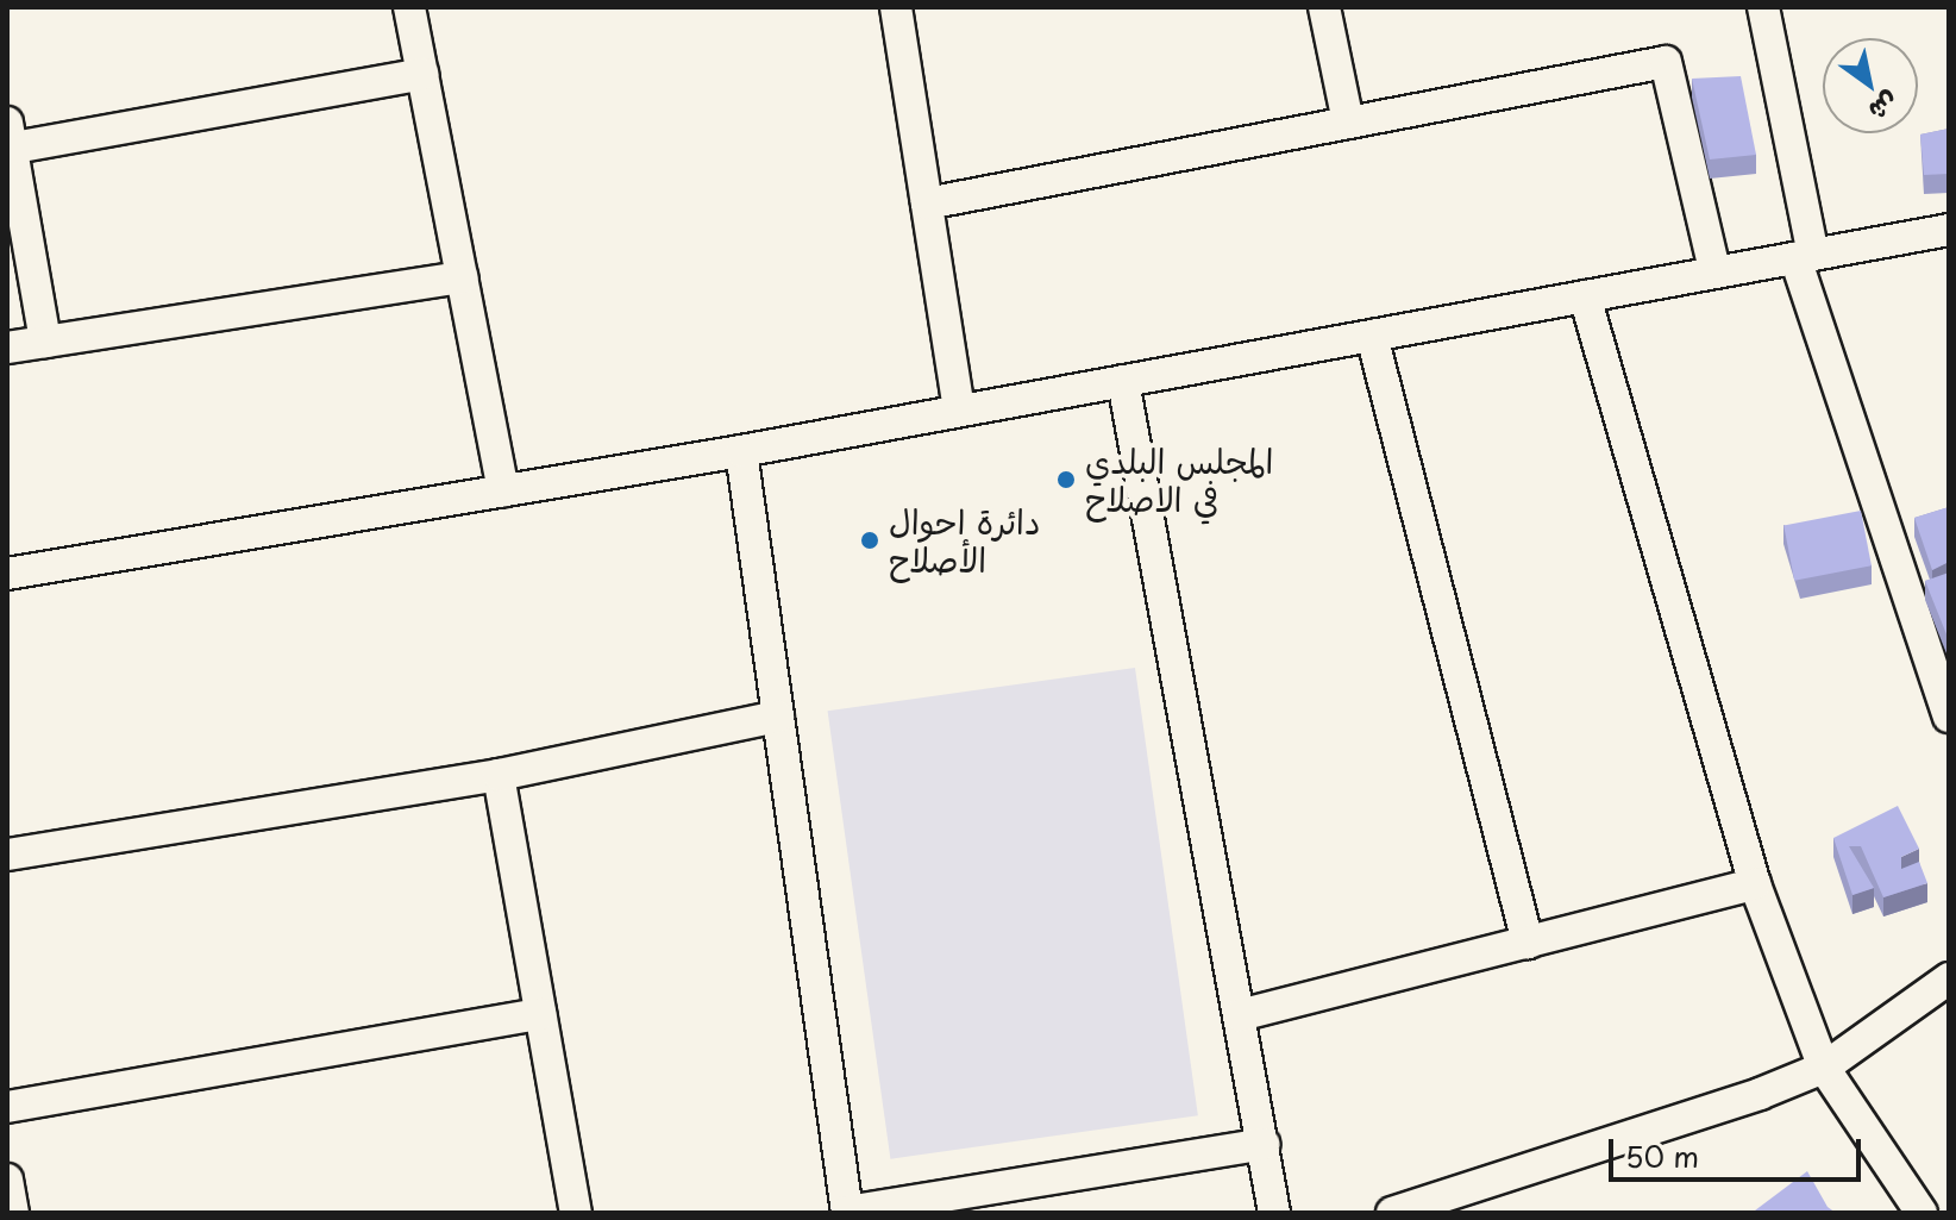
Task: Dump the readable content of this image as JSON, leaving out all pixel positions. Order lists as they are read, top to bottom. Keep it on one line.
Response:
{"places":["المجلس البلدي في الاصلاح","دائرة احوال الأصلاح"],"scale_bar":"50 m","north":"bottom right"}
